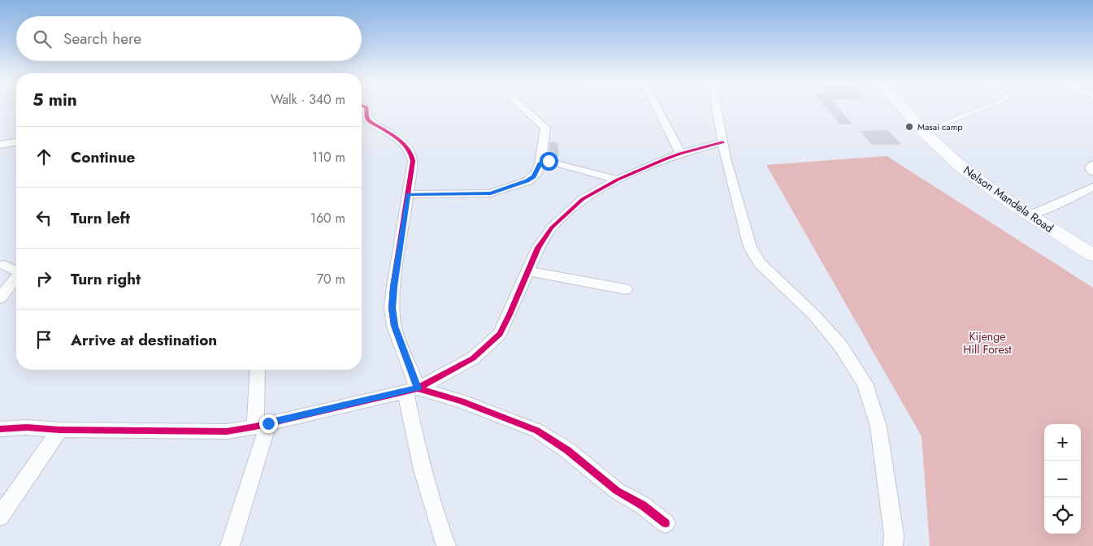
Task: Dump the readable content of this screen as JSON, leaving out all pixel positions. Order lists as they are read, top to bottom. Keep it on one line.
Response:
{"streets":{"main road":["Nelson Mandela Road"]},"parks":["Kijenge Hill Forest"],"places":["Masai camp"],"page":{"search":"Search here","heading":["5 min","Walk · 340 m"],"list":[["Continue","110 m"],["Turn left","160 m"],["Turn right","70 m"],"Arrive at destination"],"map_buttons":["+","−"]}}
